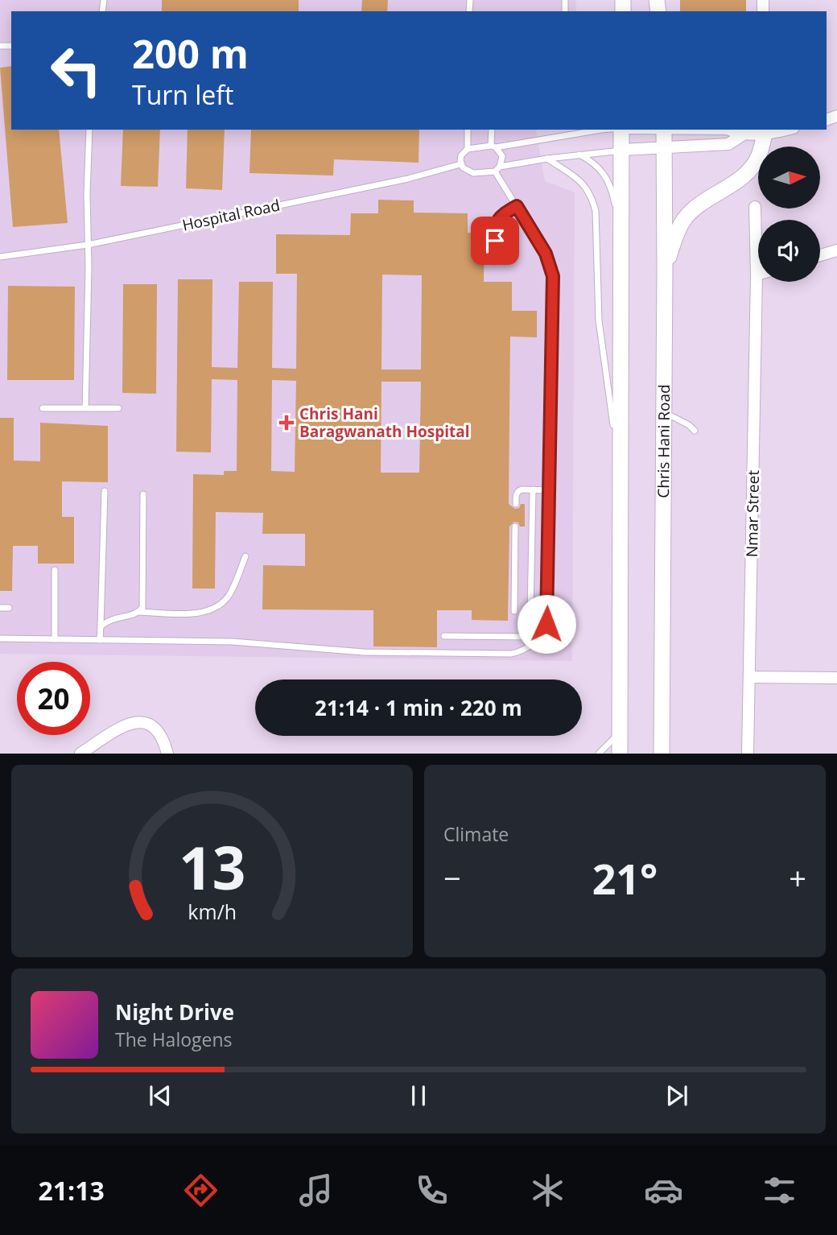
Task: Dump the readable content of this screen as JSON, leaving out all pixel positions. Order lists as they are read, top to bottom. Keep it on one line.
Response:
{"streets":{"main road":["Chris Hani Road"],"street":["Nmar Street"],"lane":["Hospital Road"]},"places":{"health":["Chris Hani Baragwanath Hospital"]},"north":"right","page":{"turn":["200 m","Turn left"],"limit":"20","trip":"21:14 · 1 min · 220 m","tile":"Climate","heat":["−","21°","+"],"song":["Night Drive","The Halogens"],"tabs":"21:13","gauge":["13","km/h"]}}
